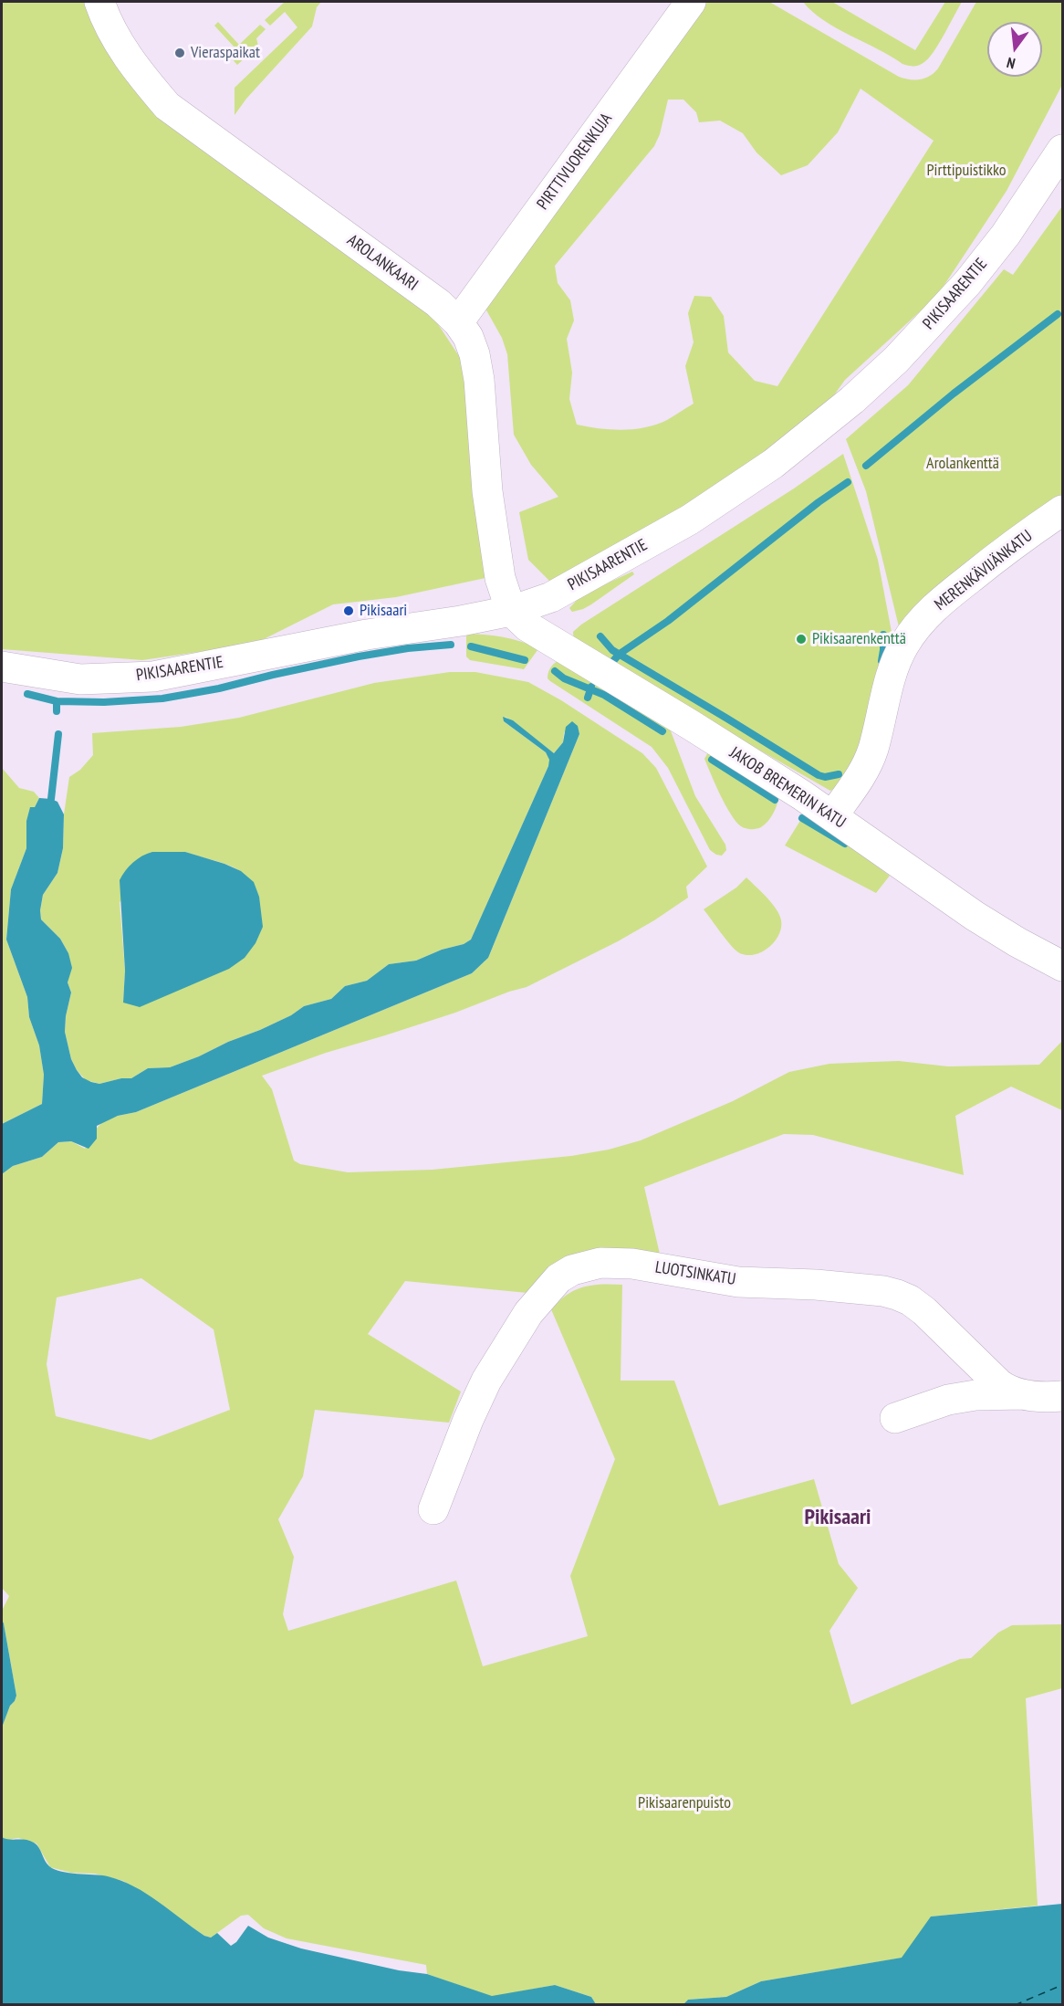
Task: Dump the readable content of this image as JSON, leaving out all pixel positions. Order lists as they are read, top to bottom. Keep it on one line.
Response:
{"streets":{"street":["PIRTTIVUORENKUJA","AROLANKAARI","PIKISAARENTIE","MERENKÄVIJÄNKATU","JAKOB BREMERIN KATU","LUOTSINKATU"]},"crossings":[["PIRTTIVUORENKUJA","AROLANKAARI"],["AROLANKAARI","PIKISAARENTIE"],["AROLANKAARI","JAKOB BREMERIN KATU"],["PIKISAARENTIE","JAKOB BREMERIN KATU"],["MERENKÄVIJÄNKATU","JAKOB BREMERIN KATU"]],"districts":["Pikisaari"],"parks":["Pirttipuistikko","Arolankenttä","Pikisaarenpuisto"],"places":["Vieraspaikat","Pikisaari","Pikisaarenkenttä"],"north":"bottom"}
